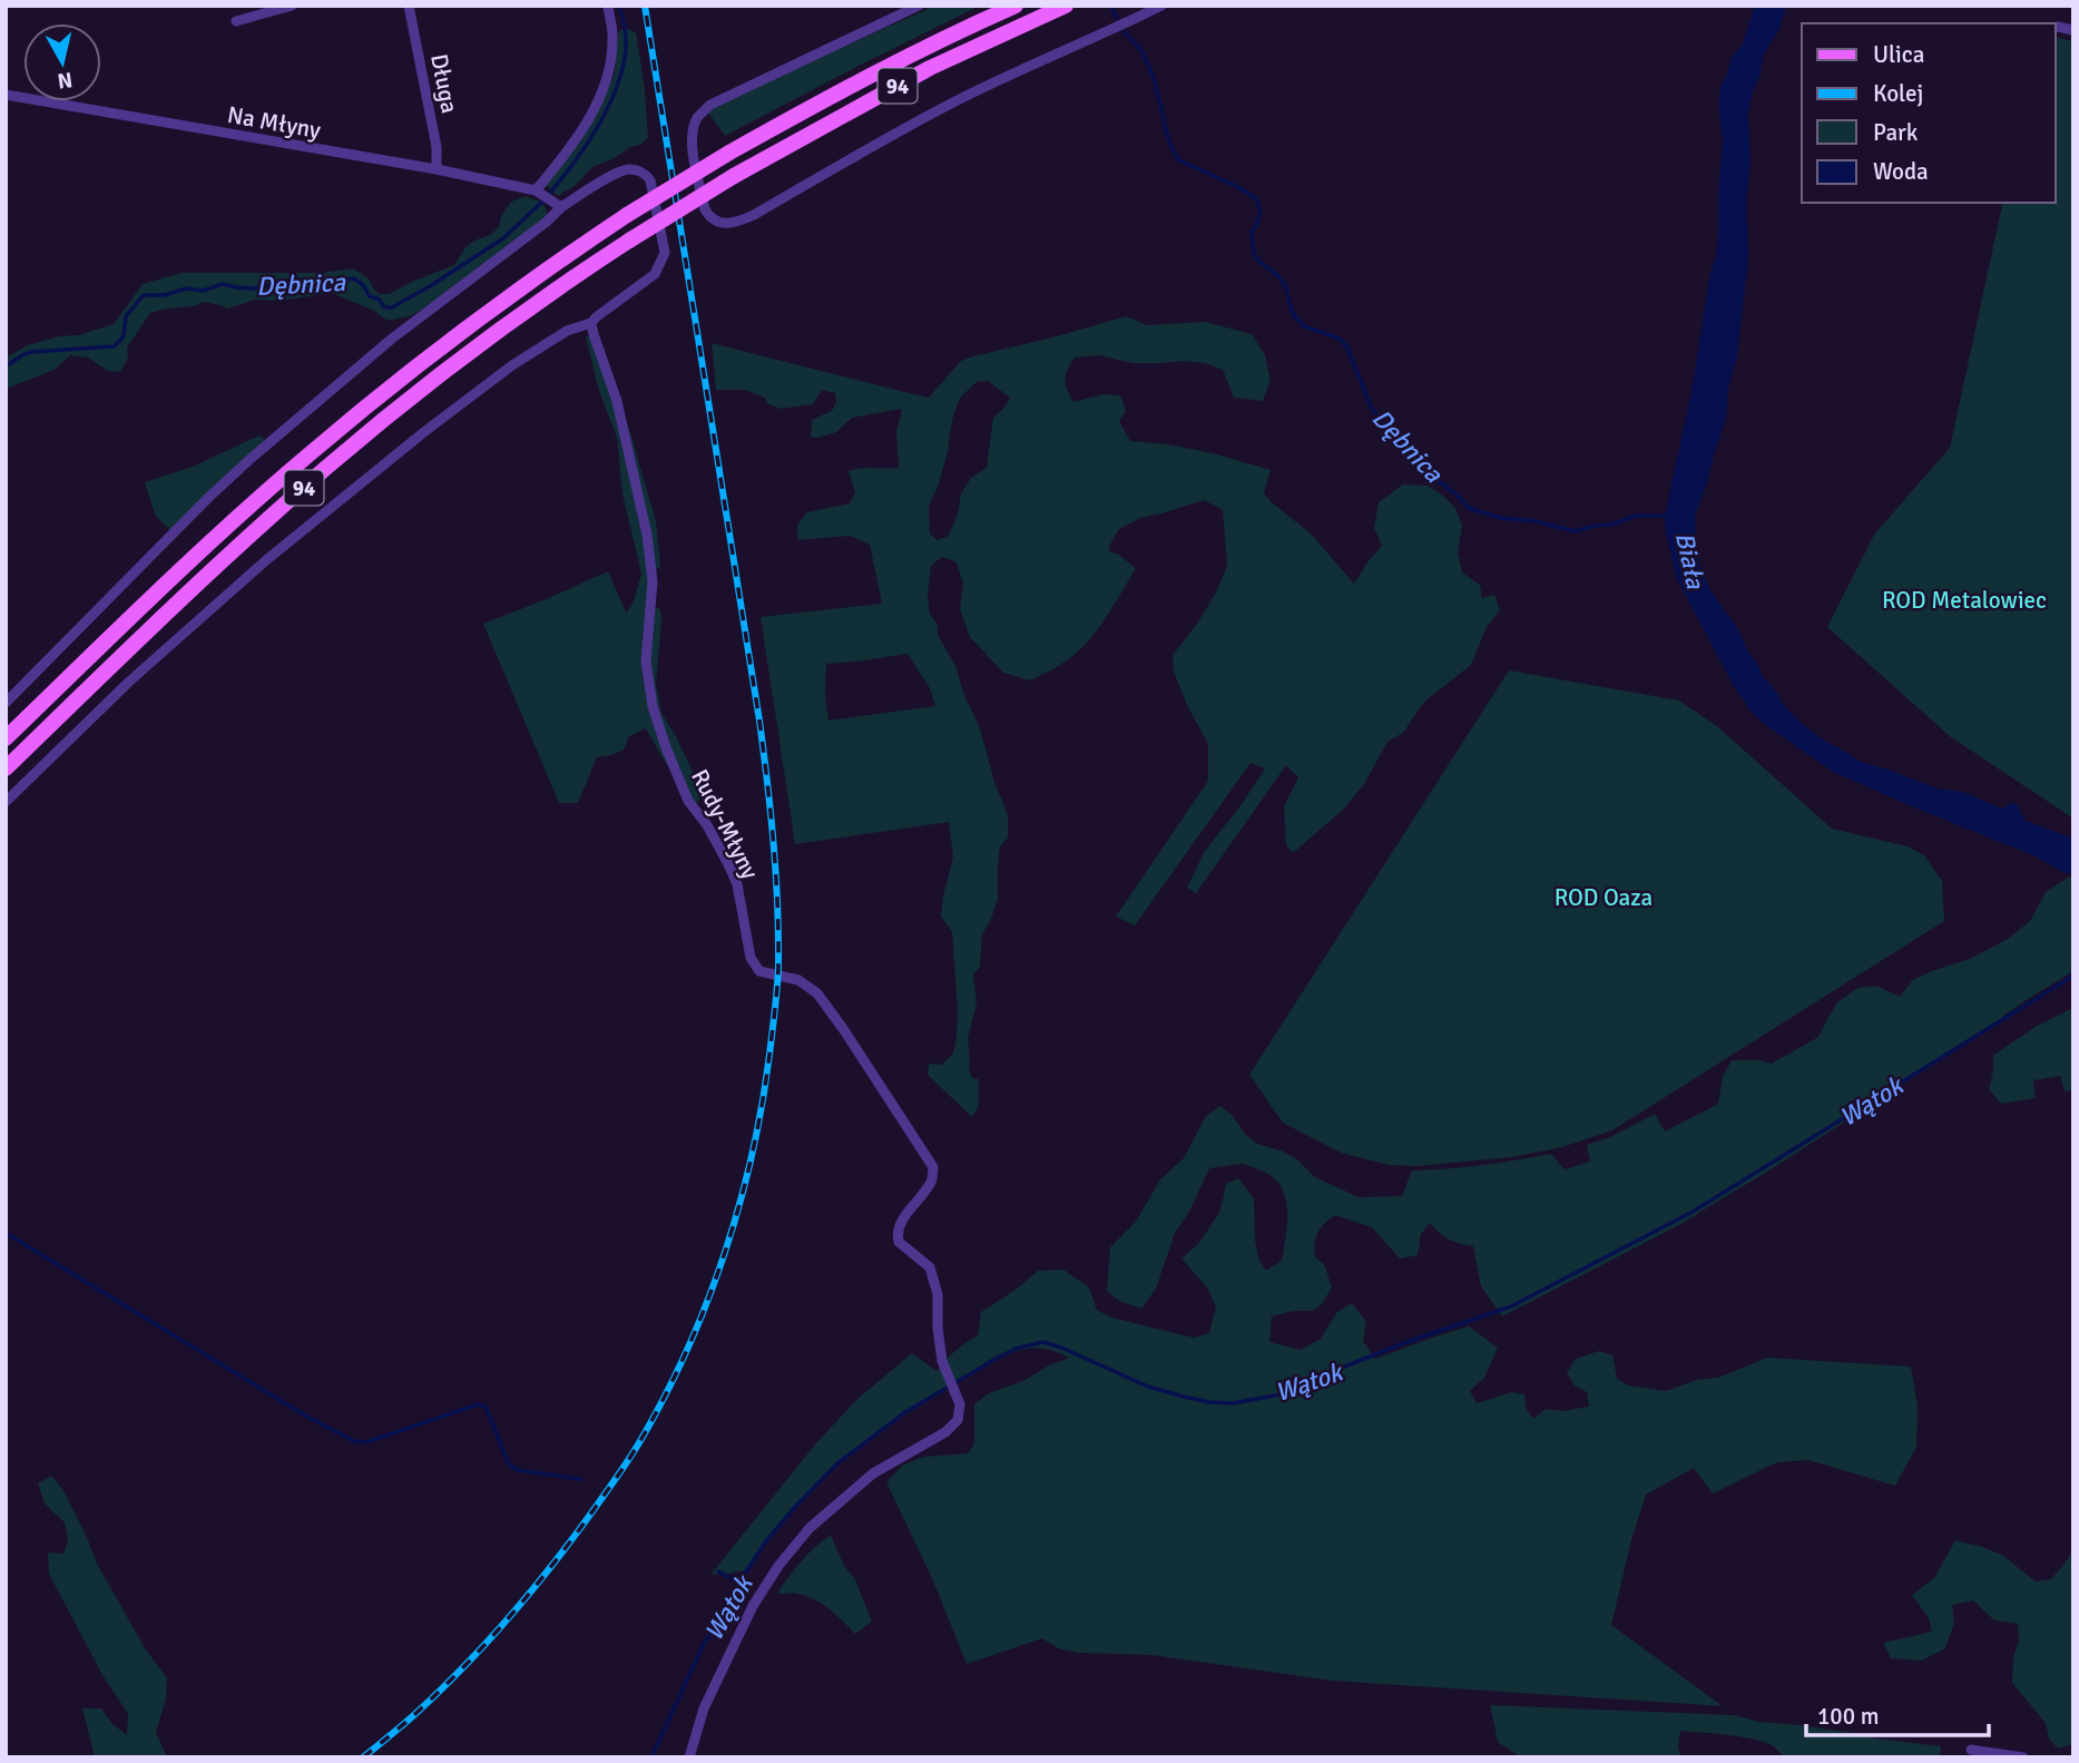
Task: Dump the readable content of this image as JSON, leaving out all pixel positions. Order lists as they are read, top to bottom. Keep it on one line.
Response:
{"streets":{"main road":["94"],"street":["Długa","Na Młyny","Rudy-Młyny"]},"crossings":[["Długa","Na Młyny"]],"water":["Dębnica","Biała","Wątok"],"parks":["ROD Metalowiec","ROD Oaza"],"legend":["Ulica","Kolej","Park","Woda"],"scale_bar":"100 m","north":"bottom"}
